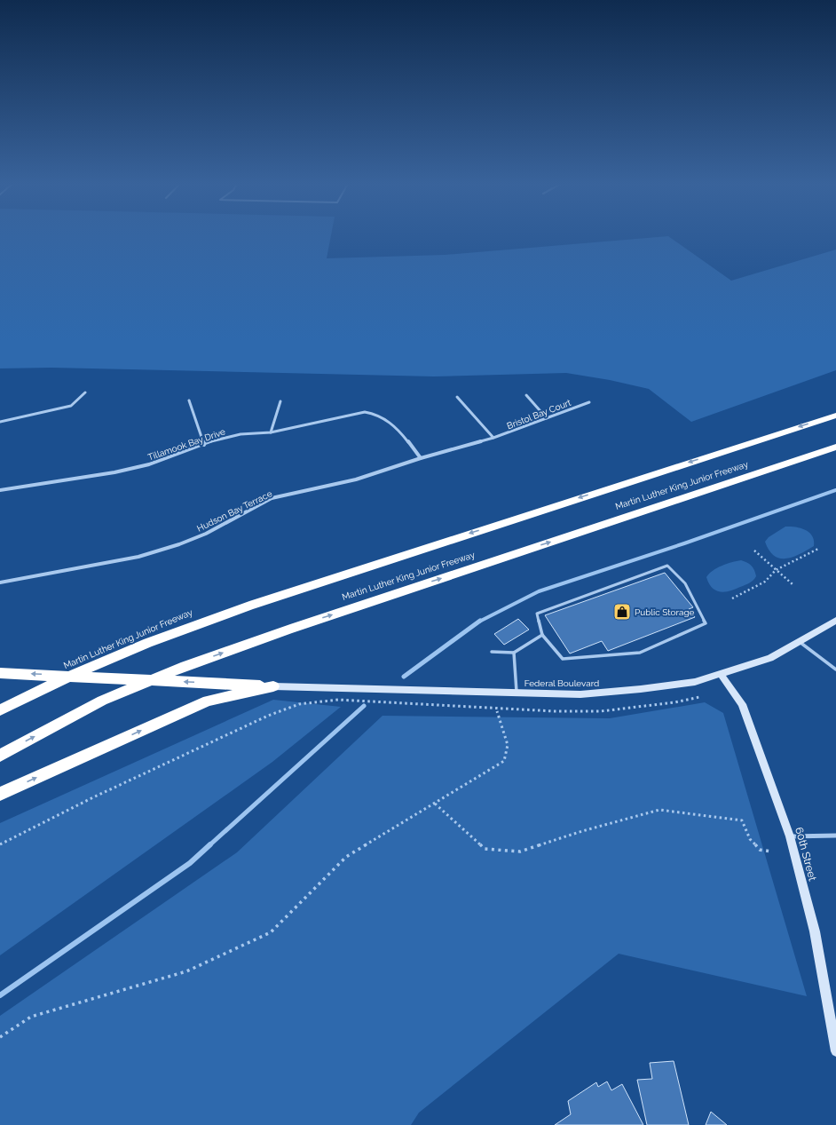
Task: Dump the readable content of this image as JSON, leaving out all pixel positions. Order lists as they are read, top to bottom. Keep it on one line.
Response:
{"streets":{"highway":["Martin Luther King Junior Freeway"],"main road":["Federal Boulevard","60th Street"],"street":["Bristol Bay Court","Tillamook Bay Drive","Hudson Bay Terrace"]},"crossings":[["Bristol Bay Court","Hudson Bay Terrace"],["Tillamook Bay Drive","Hudson Bay Terrace"],["Federal Boulevard","60th Street"]],"places":{"shop":["Public Storage"]}}
